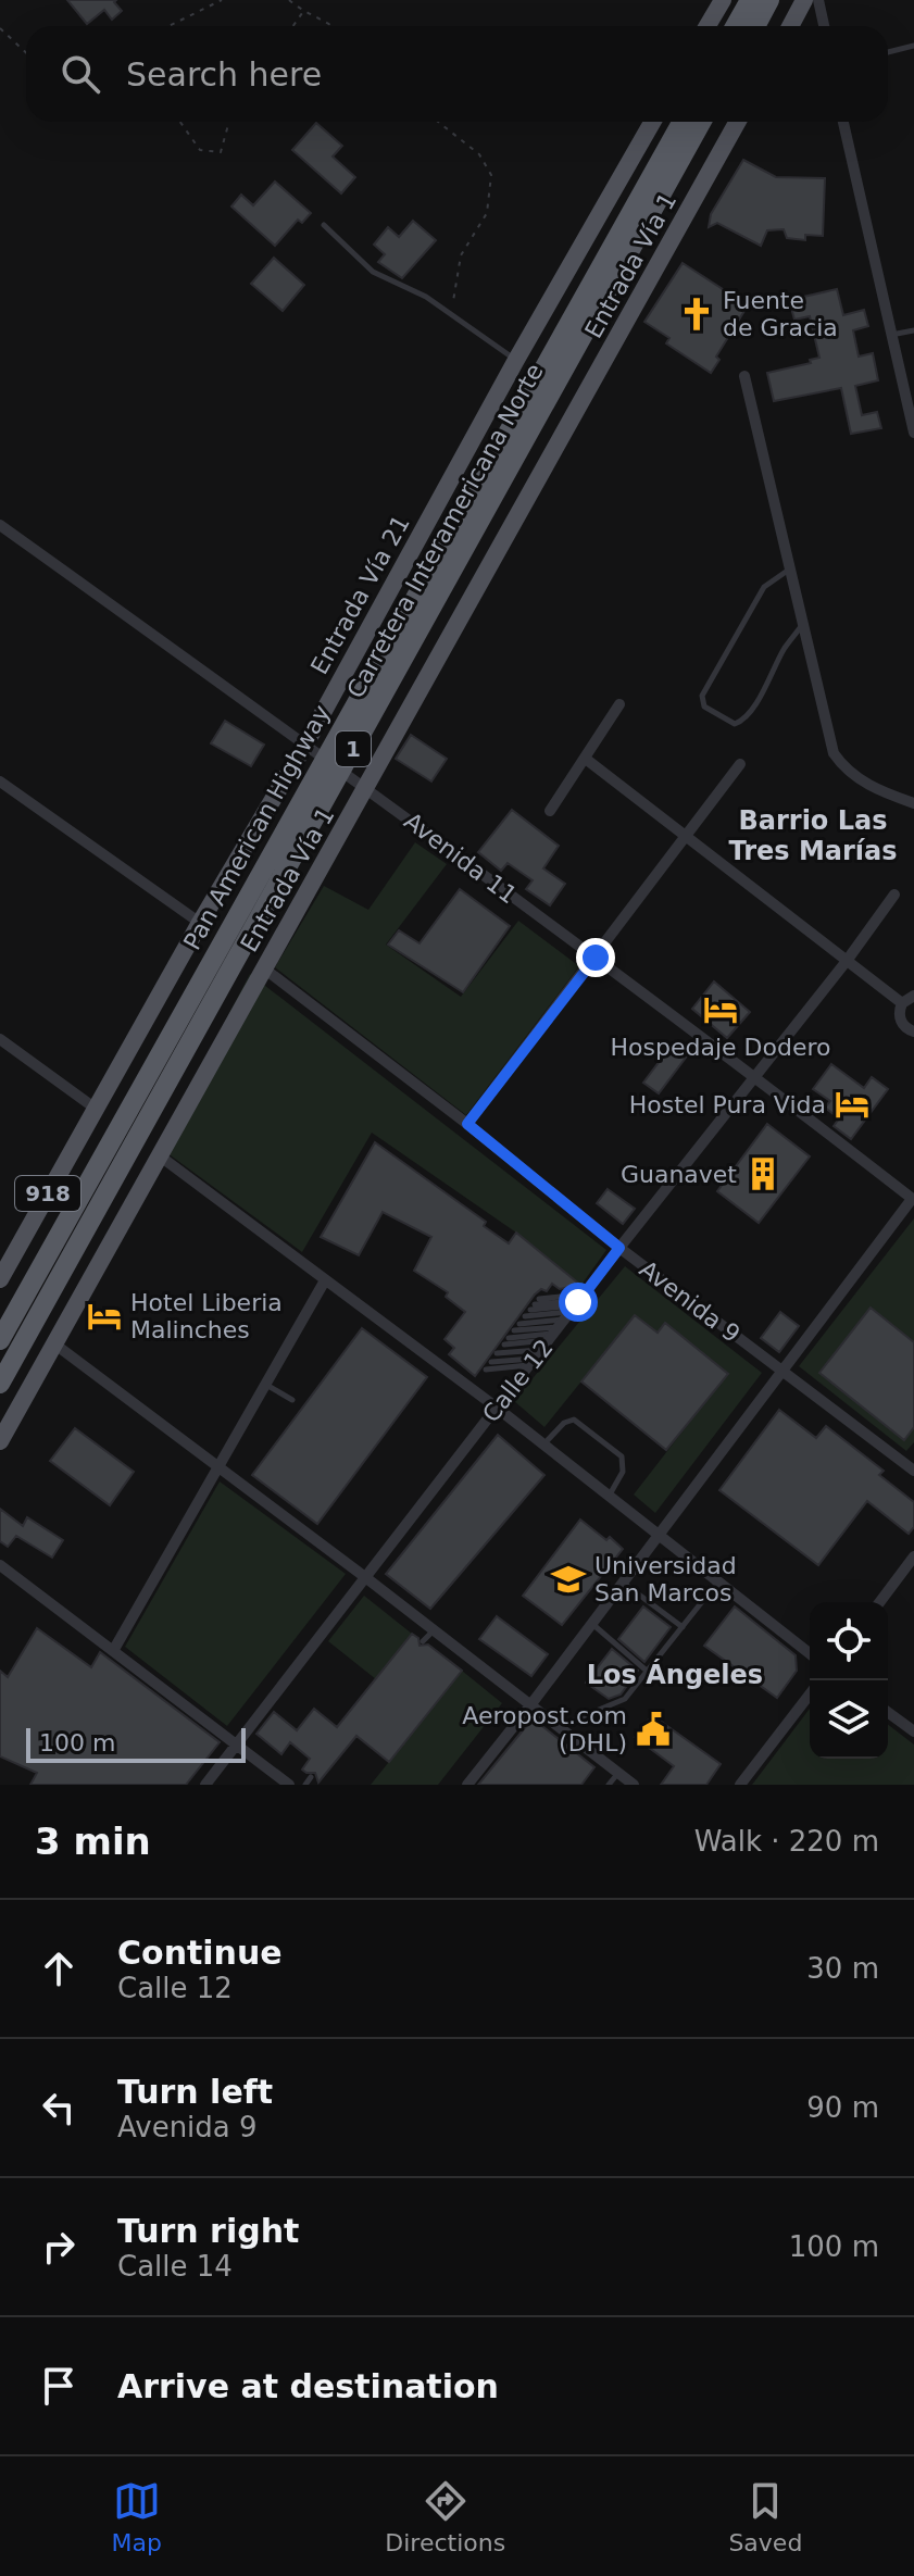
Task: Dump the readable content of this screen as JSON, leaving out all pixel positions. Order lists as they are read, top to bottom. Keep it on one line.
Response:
{"streets":{"highway":["Carretera Interamericana Norte","1","Pan American Highway"],"main road":["Entrada Vía 1","Entrada Vía 21","918"],"street":["Avenida 11","Avenida 9","Calle 12"]},"crossings":[["Entrada Vía 1","Avenida 11"],["Entrada Vía 1","Avenida 9"],["Entrada Vía 21","Avenida 11"],["Avenida 11","Calle 12"],["Avenida 9","Calle 12"]],"districts":["Barrio Las Tres Marías","Los Ángeles"],"places":{"church":["Fuente de Gracia"],"hotel":["Hospedaje Dodero","Hostel Pura Vida","Hotel Liberia Malinches"],"building":["Guanavet"],"school or university":["Universidad San Marcos"],"public building":["Aeropost.com (DHL)"]},"scale_bar":"100 m","page":{"search":"Search here","scale":"100 m","heading":["3 min","Walk · 220 m"],"list":[["Continue","Calle 12","30 m"],["Turn left","Avenida 9","90 m"],["Turn right","Calle 14","100 m"],"Arrive at destination"],"nav":["Map","Directions","Saved"]}}
